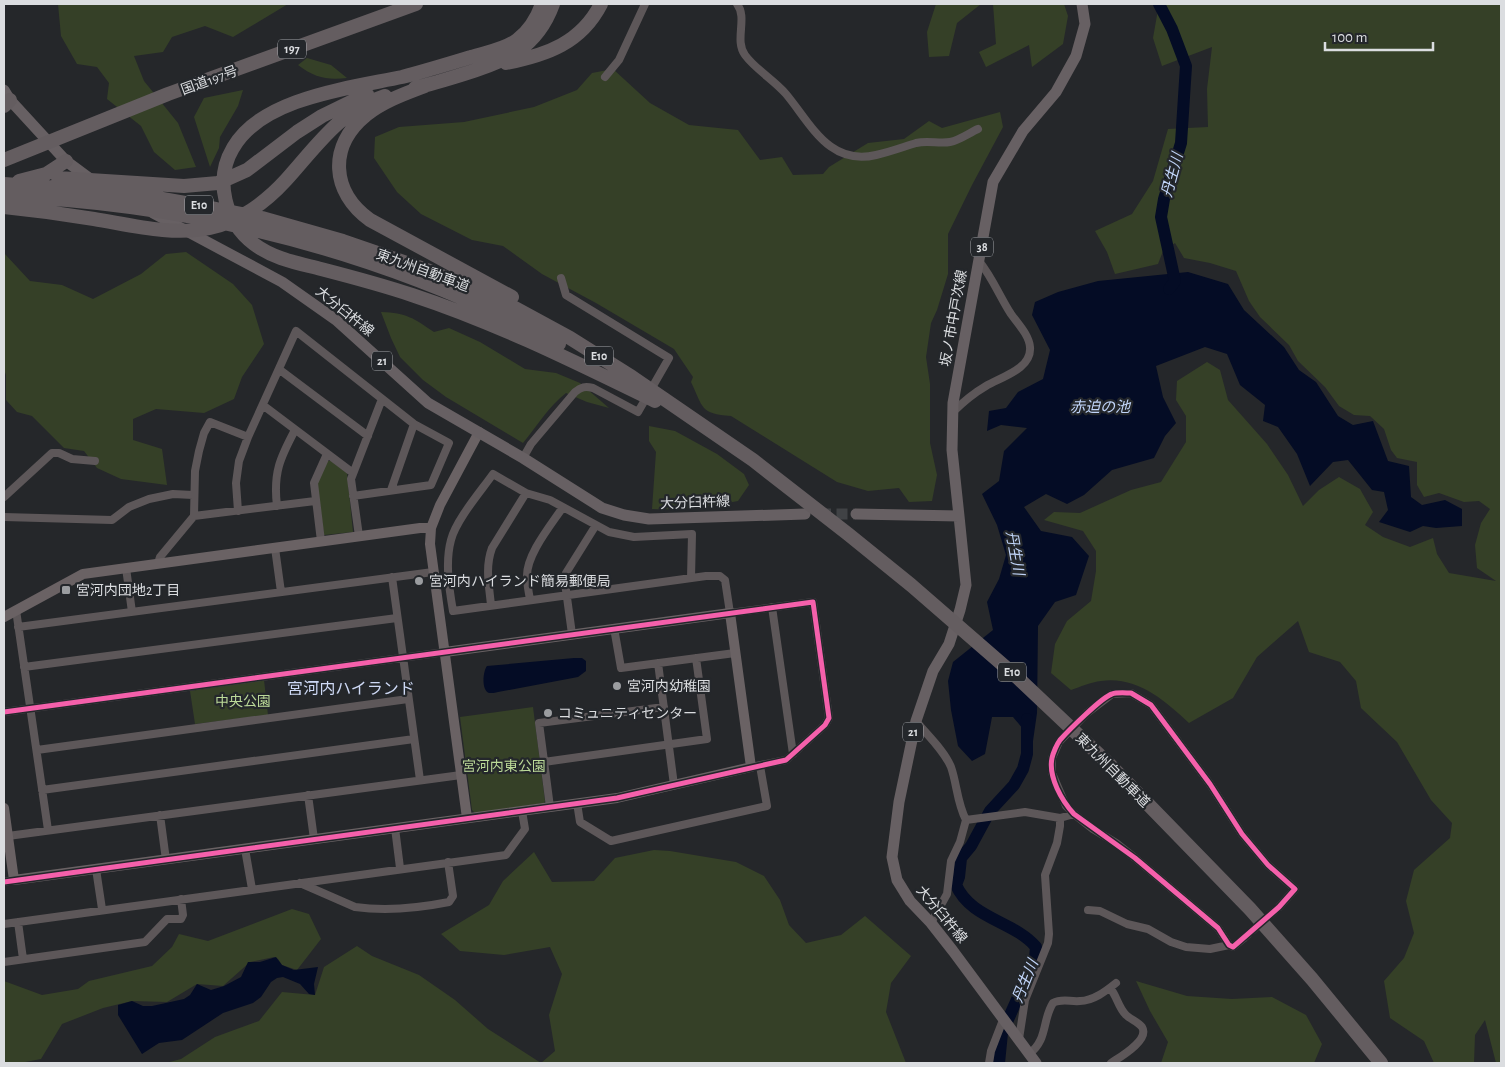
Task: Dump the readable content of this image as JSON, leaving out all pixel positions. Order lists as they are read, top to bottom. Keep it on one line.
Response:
{"streets":{"highway":["197","国道197号","E10","東九州自動車道"],"main road":["38","大分臼杵線","坂ノ市中戸次線","21"]},"crossings":[["大分臼杵線","坂ノ市中戸次線"]],"districts":["宮河内ハイランド"],"water":["丹生川","赤迫の池"],"parks":["中央公園","宮河内東公園"],"places":{"other":["宮河内ハイランド簡易郵便局","宮河内幼稚園","コミュニティセンター"],"transit":["宮河内団地2丁目"]},"scale_bar":"100 m"}
